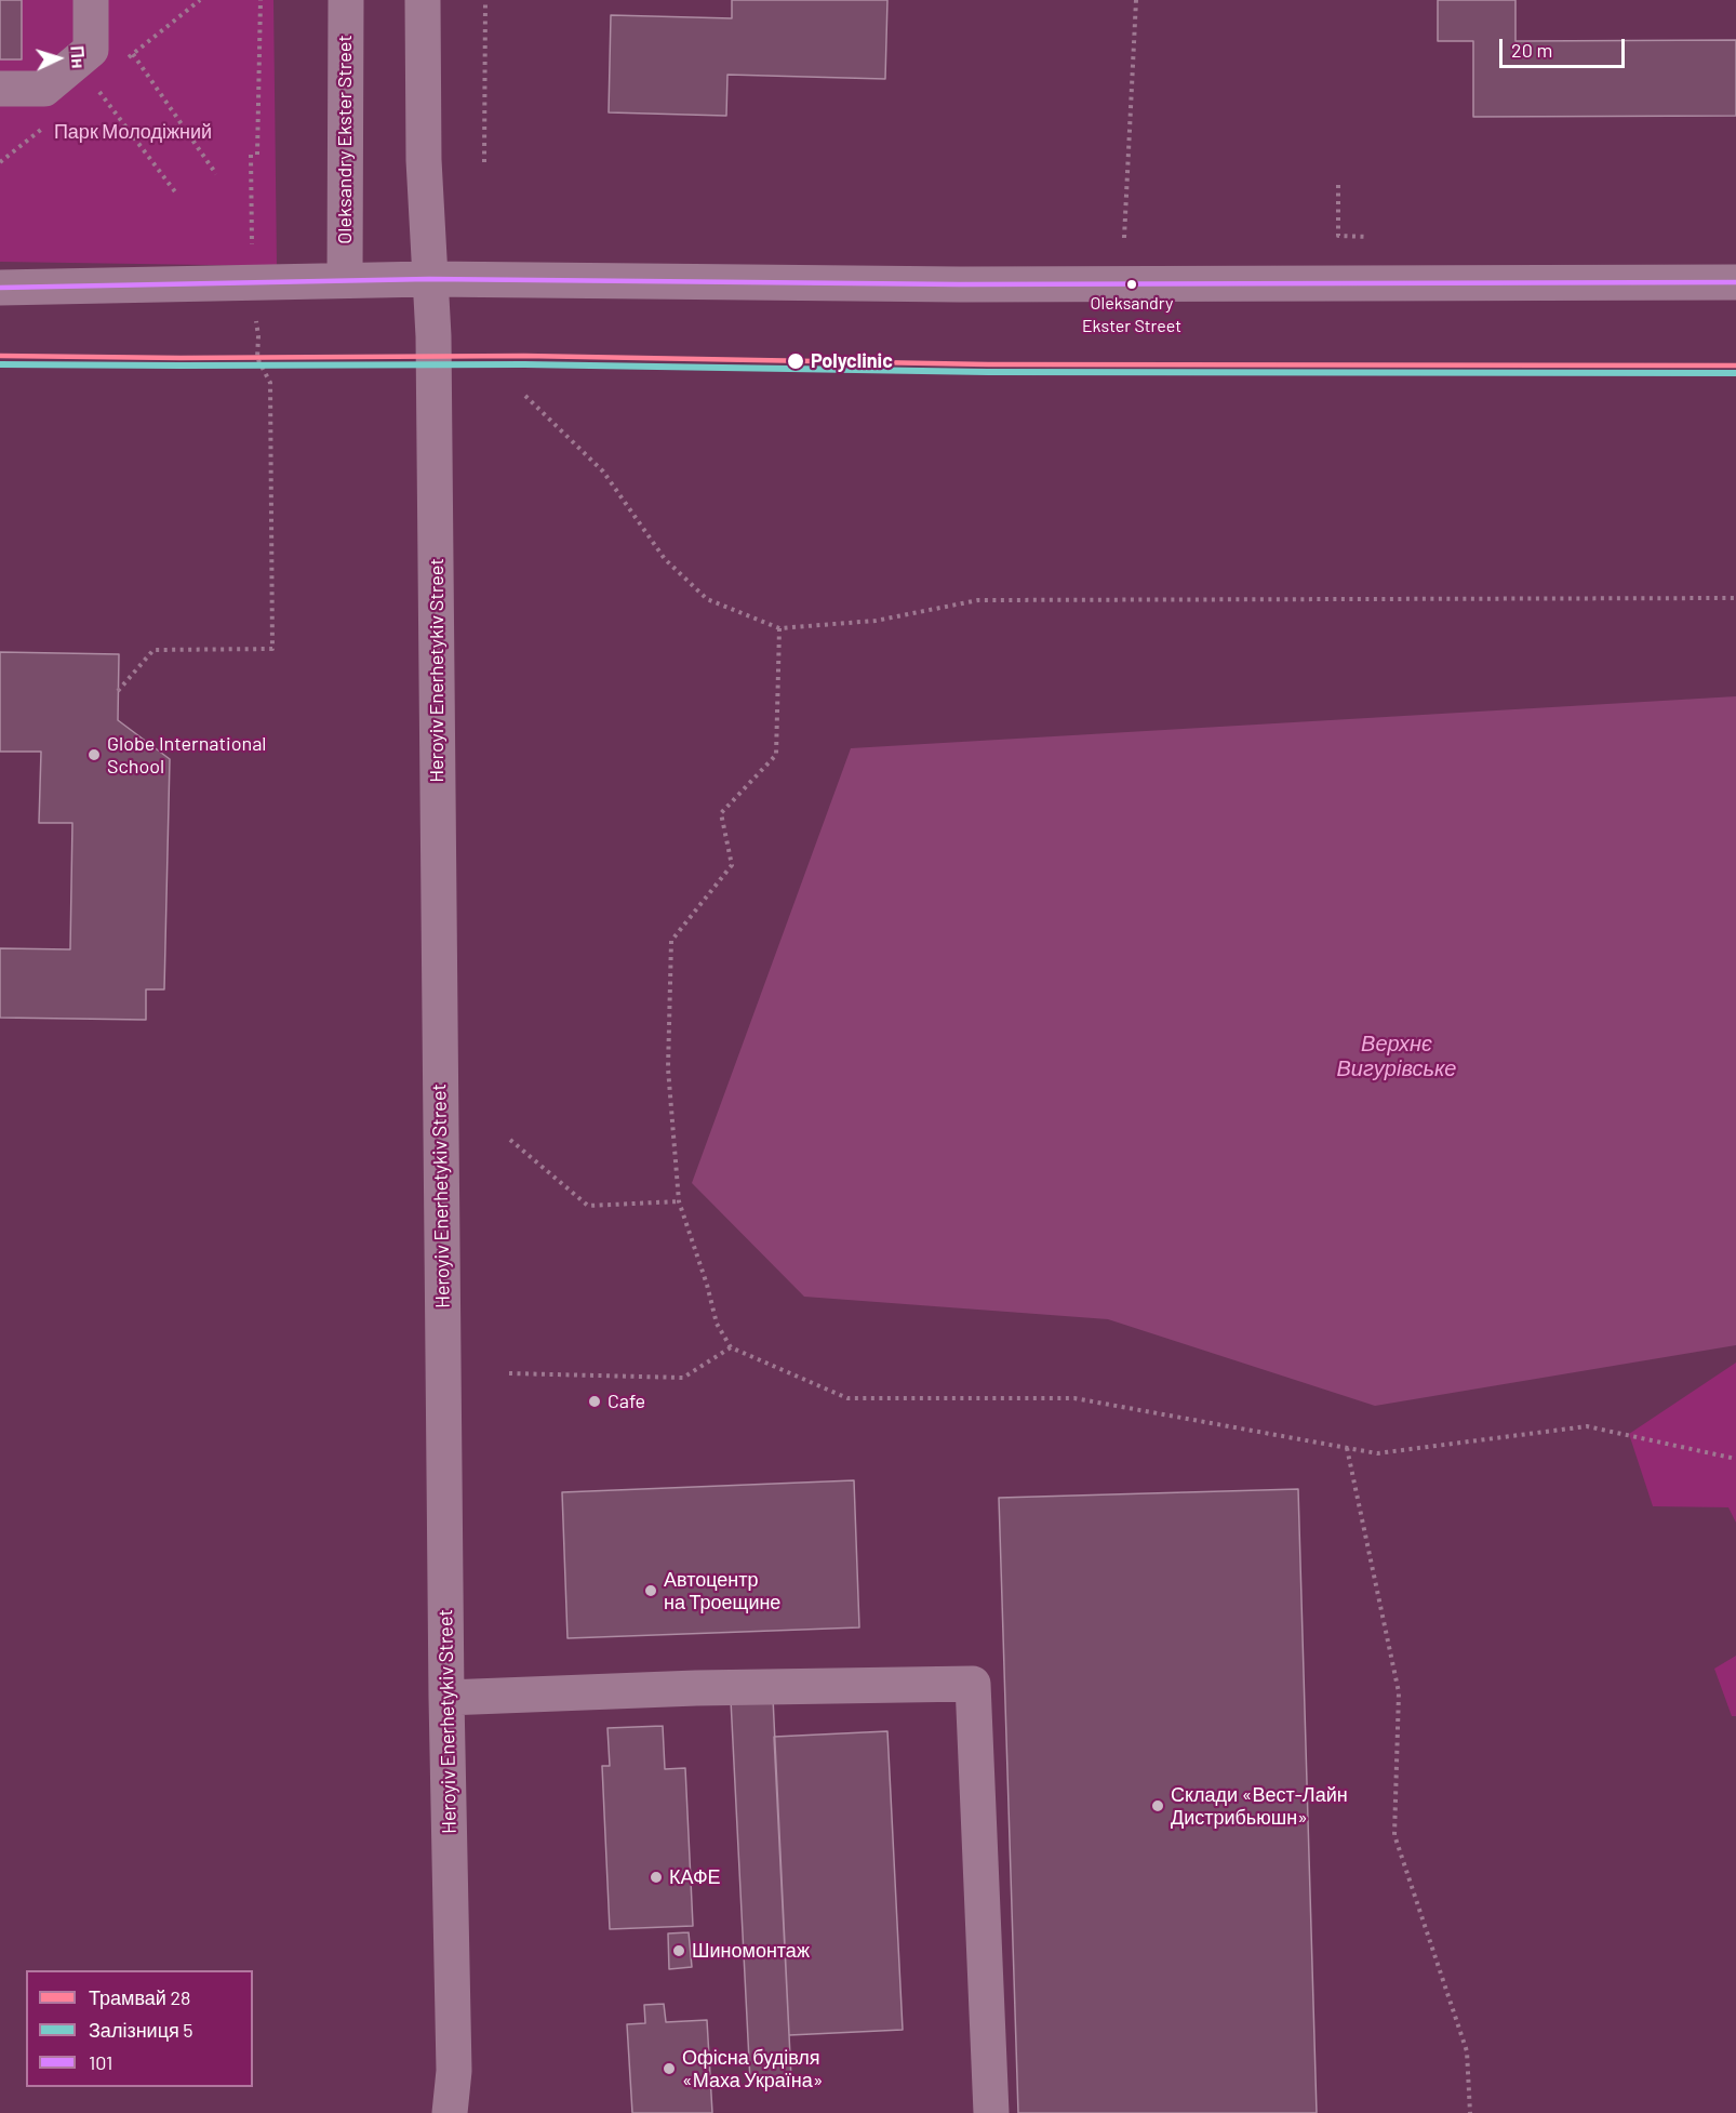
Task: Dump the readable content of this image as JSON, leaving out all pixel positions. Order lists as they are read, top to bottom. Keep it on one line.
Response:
{"streets":{"street":["Oleksandry Ekster Street","Heroyiv Enerhetykiv Street"]},"water":["Верхнє Вигурівське"],"parks":["Парк Молодіжний"],"places":["Oleksandry Ekster Street","Polyclinic","Globe International School","Cafe","Автоцентр на Троещине","Склади «Вест-Лайн Дистрибьюшн»","КАФЕ","Шиномонтаж","Офісна будівля «Маха Україна»"],"lines":["transit line 101","tram line 28","rail line 5"],"legend":["Трамвай 28","Залізниця 5","101"],"scale_bar":"20 m","north":"right"}
